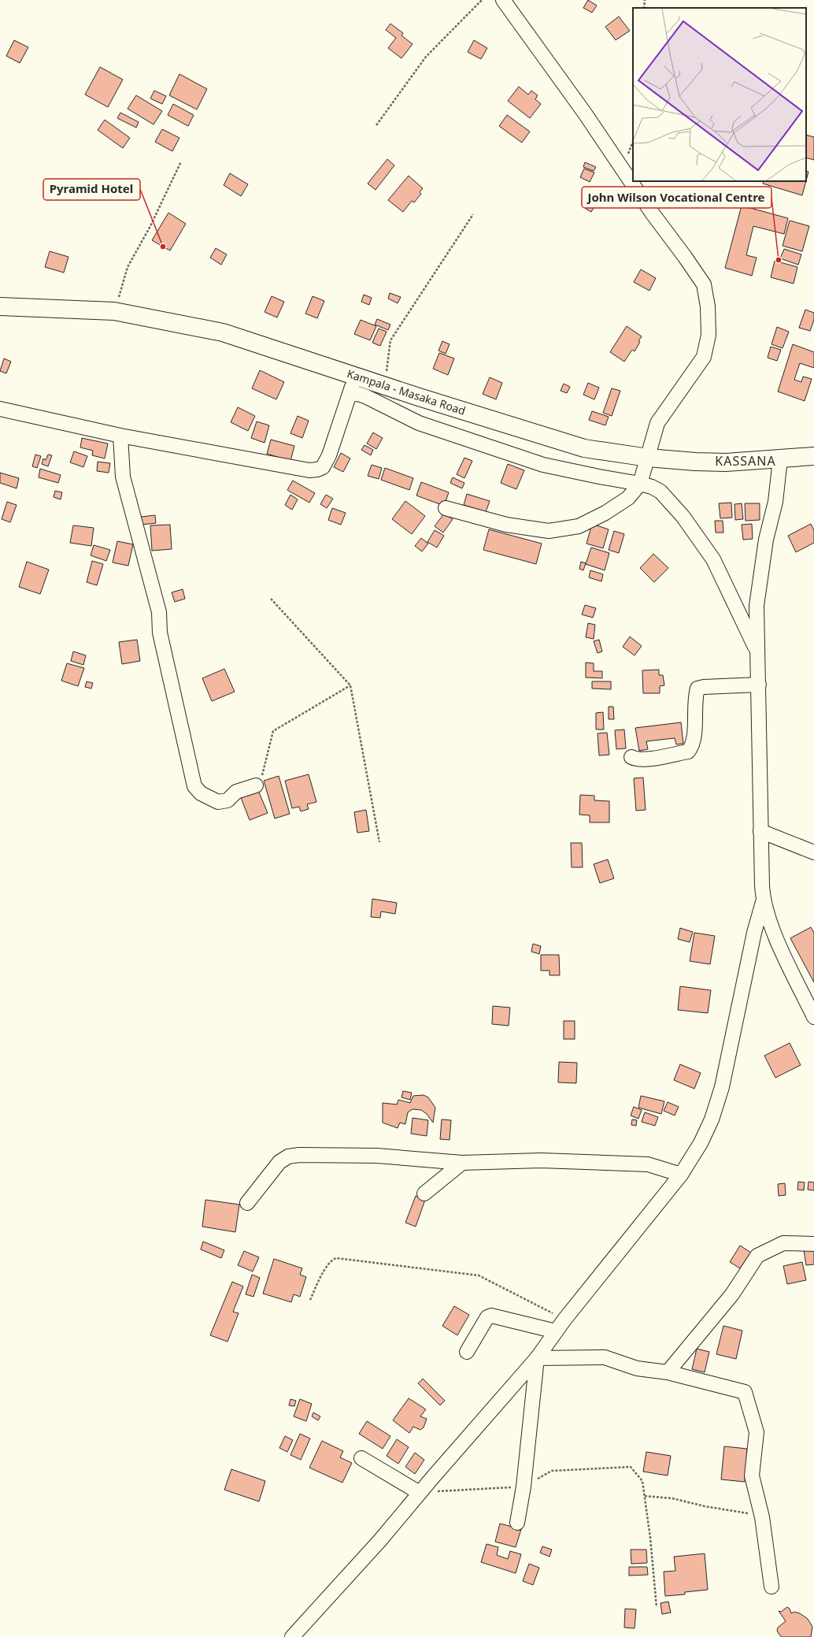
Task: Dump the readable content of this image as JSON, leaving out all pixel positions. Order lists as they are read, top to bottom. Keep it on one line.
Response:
{"streets":{"main road":["Kampala - Masaka Road"]},"districts":["KASSANA"],"places":["Pyramid Hotel","John Wilson Vocational Centre"]}
